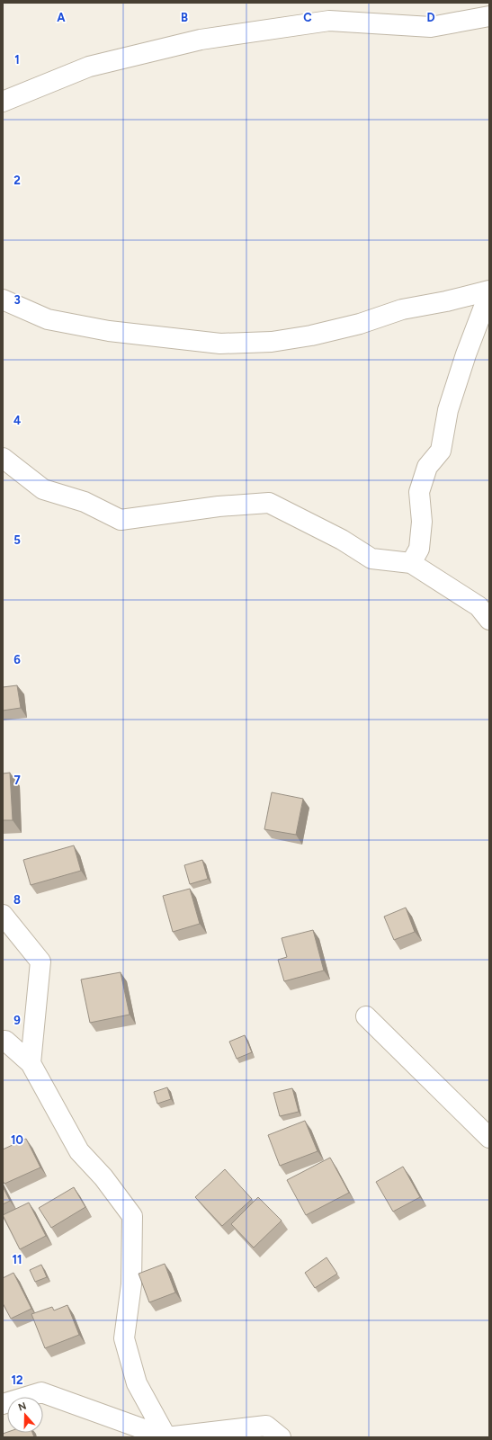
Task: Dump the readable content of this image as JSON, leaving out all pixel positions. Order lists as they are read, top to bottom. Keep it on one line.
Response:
{"north":"top","grid":{"columns":["A","B","C","D"],"rows":["1","2","3","4","5","6","7","8","9","10","11","12"]}}
